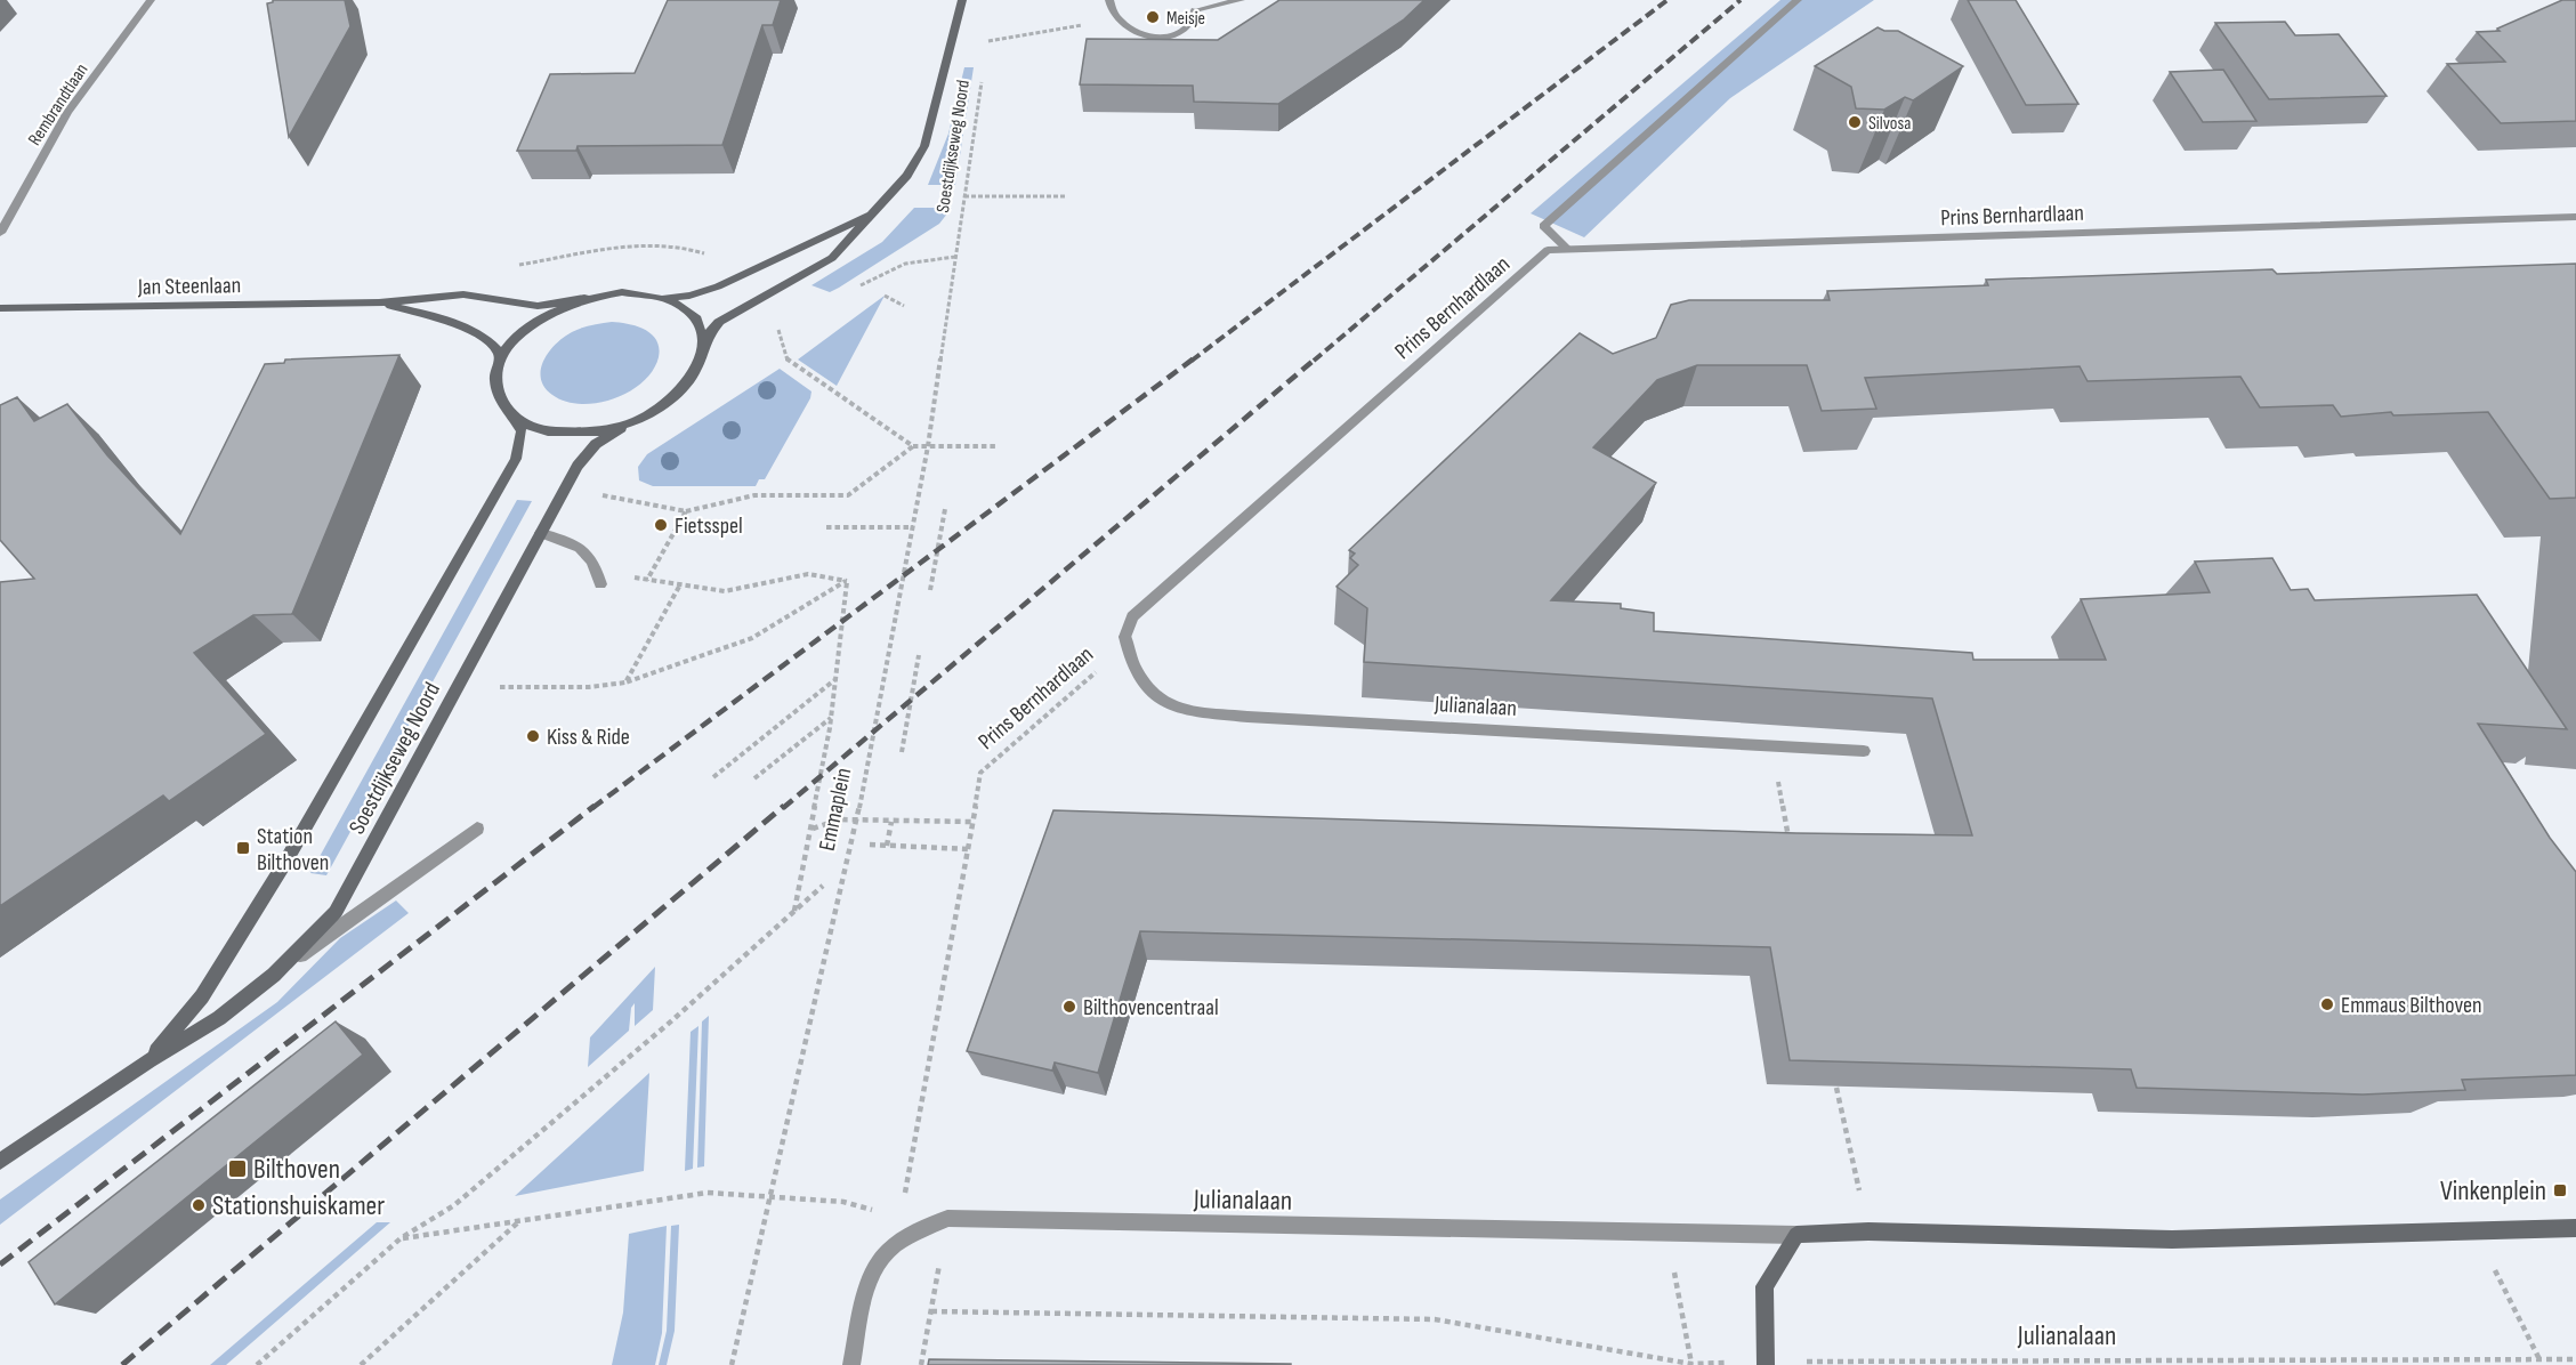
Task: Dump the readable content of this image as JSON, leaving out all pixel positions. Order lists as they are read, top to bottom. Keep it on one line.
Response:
{"streets":{"main road":["Soestdijkseweg Noord","Jan Steenlaan","Julianalaan"],"street":["Rembrandtlaan","Prins Bernhardlaan"],"path":["Emmaplein"]},"crossings":[["Soestdijkseweg Noord","Jan Steenlaan"],["Soestdijkseweg Noord","Emmaplein"],["Prins Bernhardlaan","Julianalaan"]],"places":{"other":["Meisje","Silvosa","Fietsspel","Kiss & Ride","Emmaus Bilthoven","Bilthovencentraal","Stationshuiskamer"],"transit":["Station Bilthoven","Bilthoven","Vinkenplein"]}}
